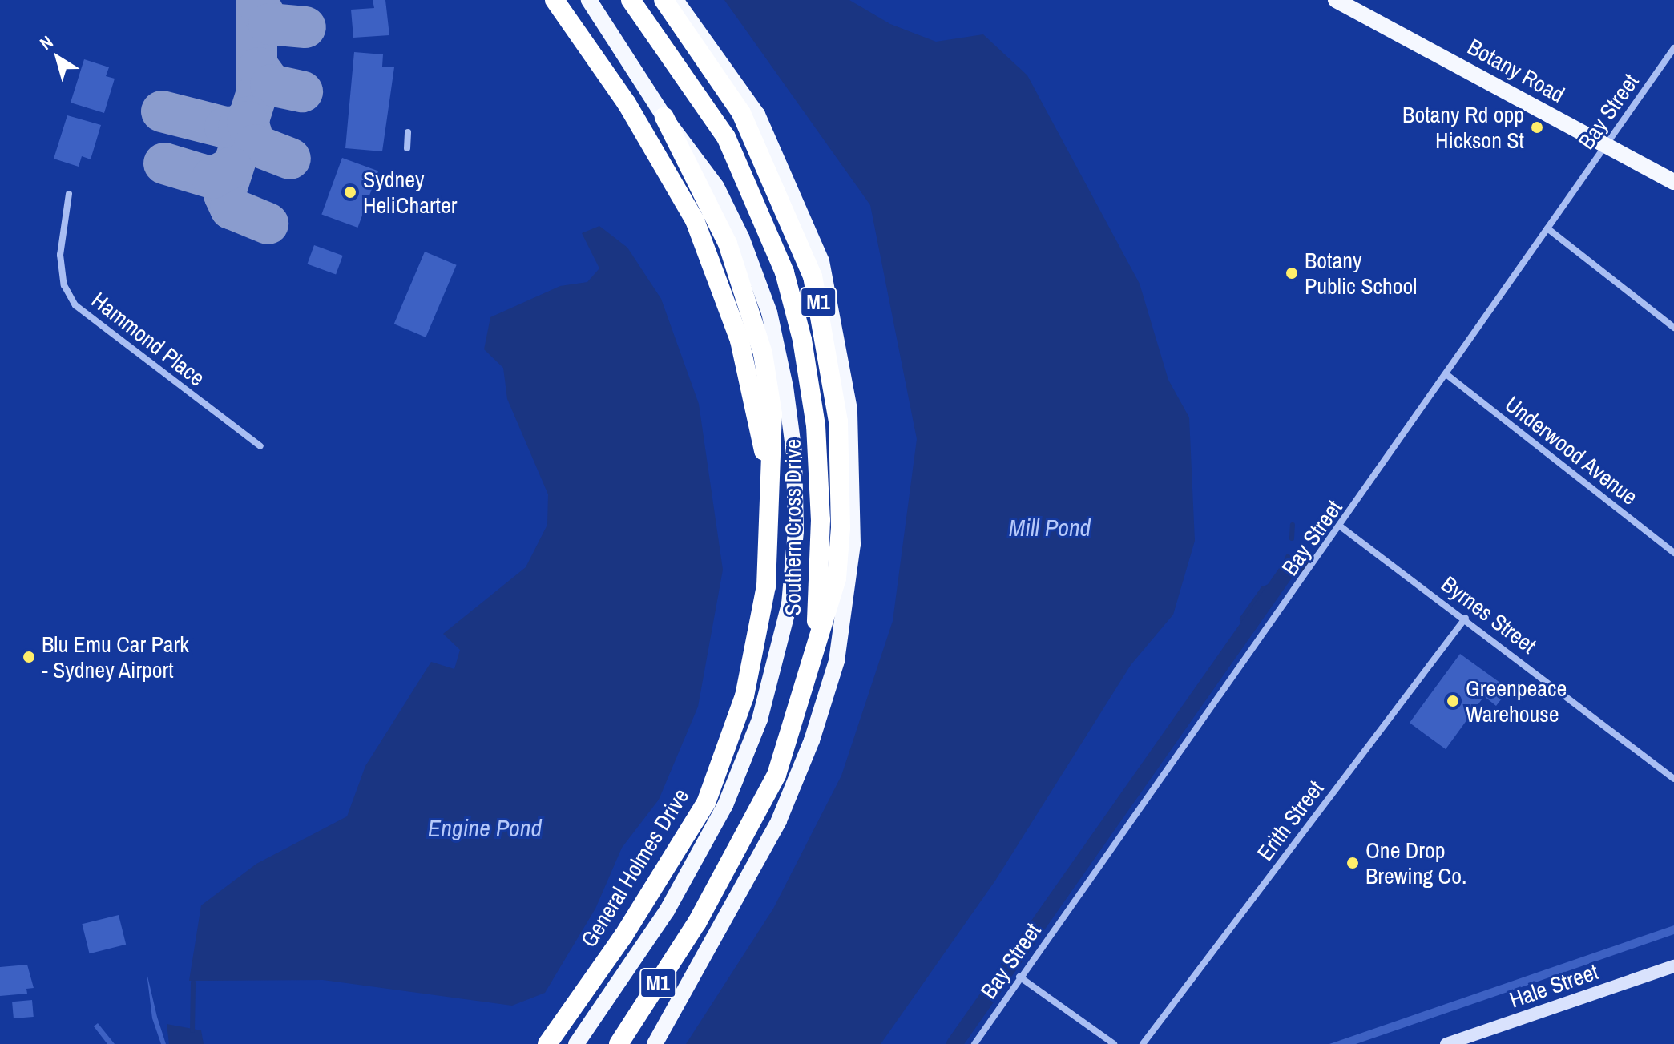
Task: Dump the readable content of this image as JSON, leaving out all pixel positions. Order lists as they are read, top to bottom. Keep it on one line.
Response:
{"streets":{"highway":["M1","Southern Cross Drive","General Holmes Drive"],"main road":["Botany Road"],"street":["Bay Street","Hammond Place","Underwood Avenue","Byrnes Street","Erith Street","Hale Street"]},"crossings":[["Botany Road","Bay Street"],["Bay Street","Underwood Avenue"],["Bay Street","Byrnes Street"],["M1","Southern Cross Drive"],["Southern Cross Drive","General Holmes Drive"],["Byrnes Street","Erith Street"]],"water":["Mill Pond","Engine Pond"],"places":["Botany Rd opp Hickson St","Sydney HeliCharter","Botany Public School","Blu Emu Car Park - Sydney Airport","Greenpeace Warehouse","One Drop Brewing Co."],"north":"top left"}
